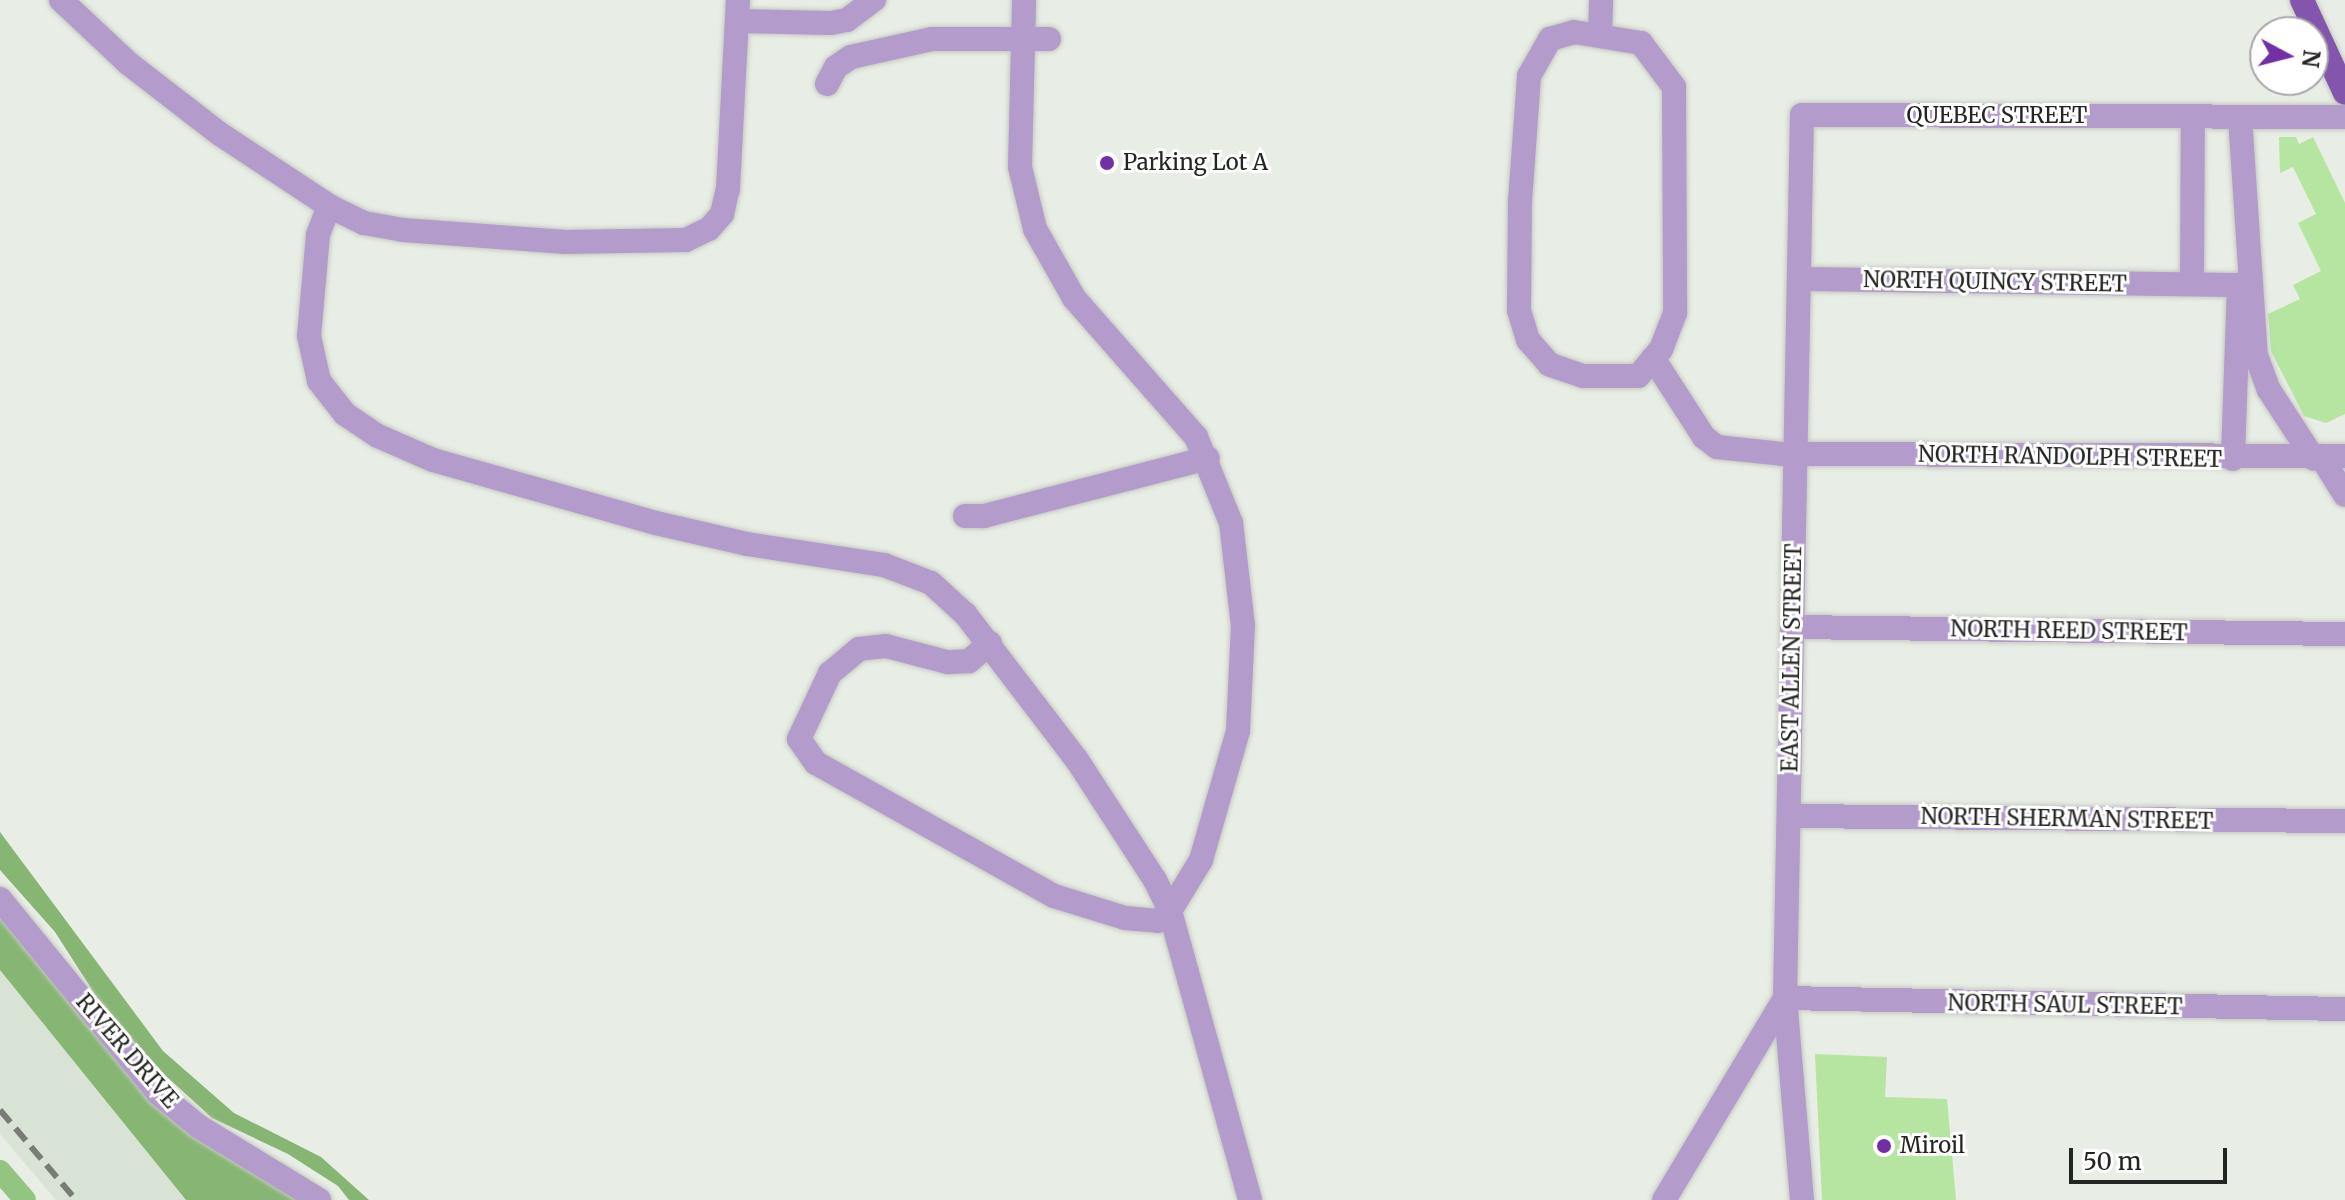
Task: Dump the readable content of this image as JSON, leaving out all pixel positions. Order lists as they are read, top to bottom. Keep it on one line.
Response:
{"streets":{"street":["QUEBEC STREET","NORTH QUINCY STREET","NORTH RANDOLPH STREET","NORTH REED STREET","EAST ALLEN STREET","NORTH SHERMAN STREET","NORTH SAUL STREET","RIVER DRIVE"]},"crossings":[["QUEBEC STREET","EAST ALLEN STREET"],["NORTH QUINCY STREET","NORTH RANDOLPH STREET"],["NORTH QUINCY STREET","EAST ALLEN STREET"],["NORTH RANDOLPH STREET","EAST ALLEN STREET"],["NORTH REED STREET","EAST ALLEN STREET"],["EAST ALLEN STREET","NORTH SHERMAN STREET"],["EAST ALLEN STREET","NORTH SAUL STREET"]],"places":["Parking Lot A","Miroil"],"scale_bar":"50 m","north":"right"}
